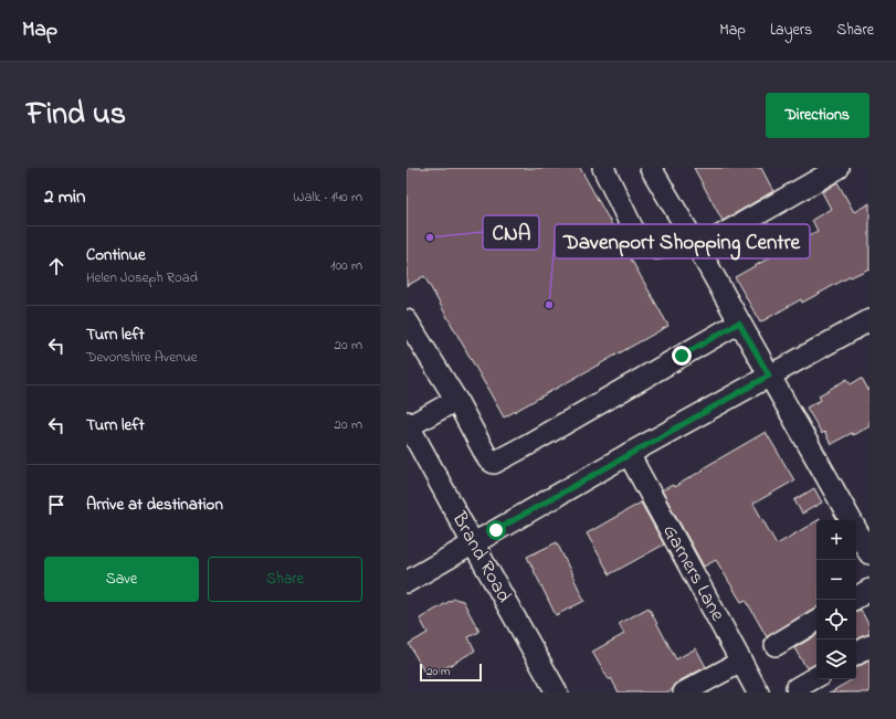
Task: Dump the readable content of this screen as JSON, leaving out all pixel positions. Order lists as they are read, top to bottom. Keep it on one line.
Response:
{"streets":{"street":["Brand Road","Garners Lane"]},"places":["CNA","Davenport Shopping Centre"],"scale_bar":"20 m","page":{"header":"Map","nav":["Map","Layers","Share"],"title":"Find us","buttons":["Directions",["Save","Share"]],"heading":["2 min","Walk · 140 m"],"list":[["Continue","Helen Joseph Road","100 m"],["Turn left","Devonshire Avenue","20 m"],["Turn left","20 m"],"Arrive at destination"],"map_buttons":["+","−"],"scale":"20 m"}}
